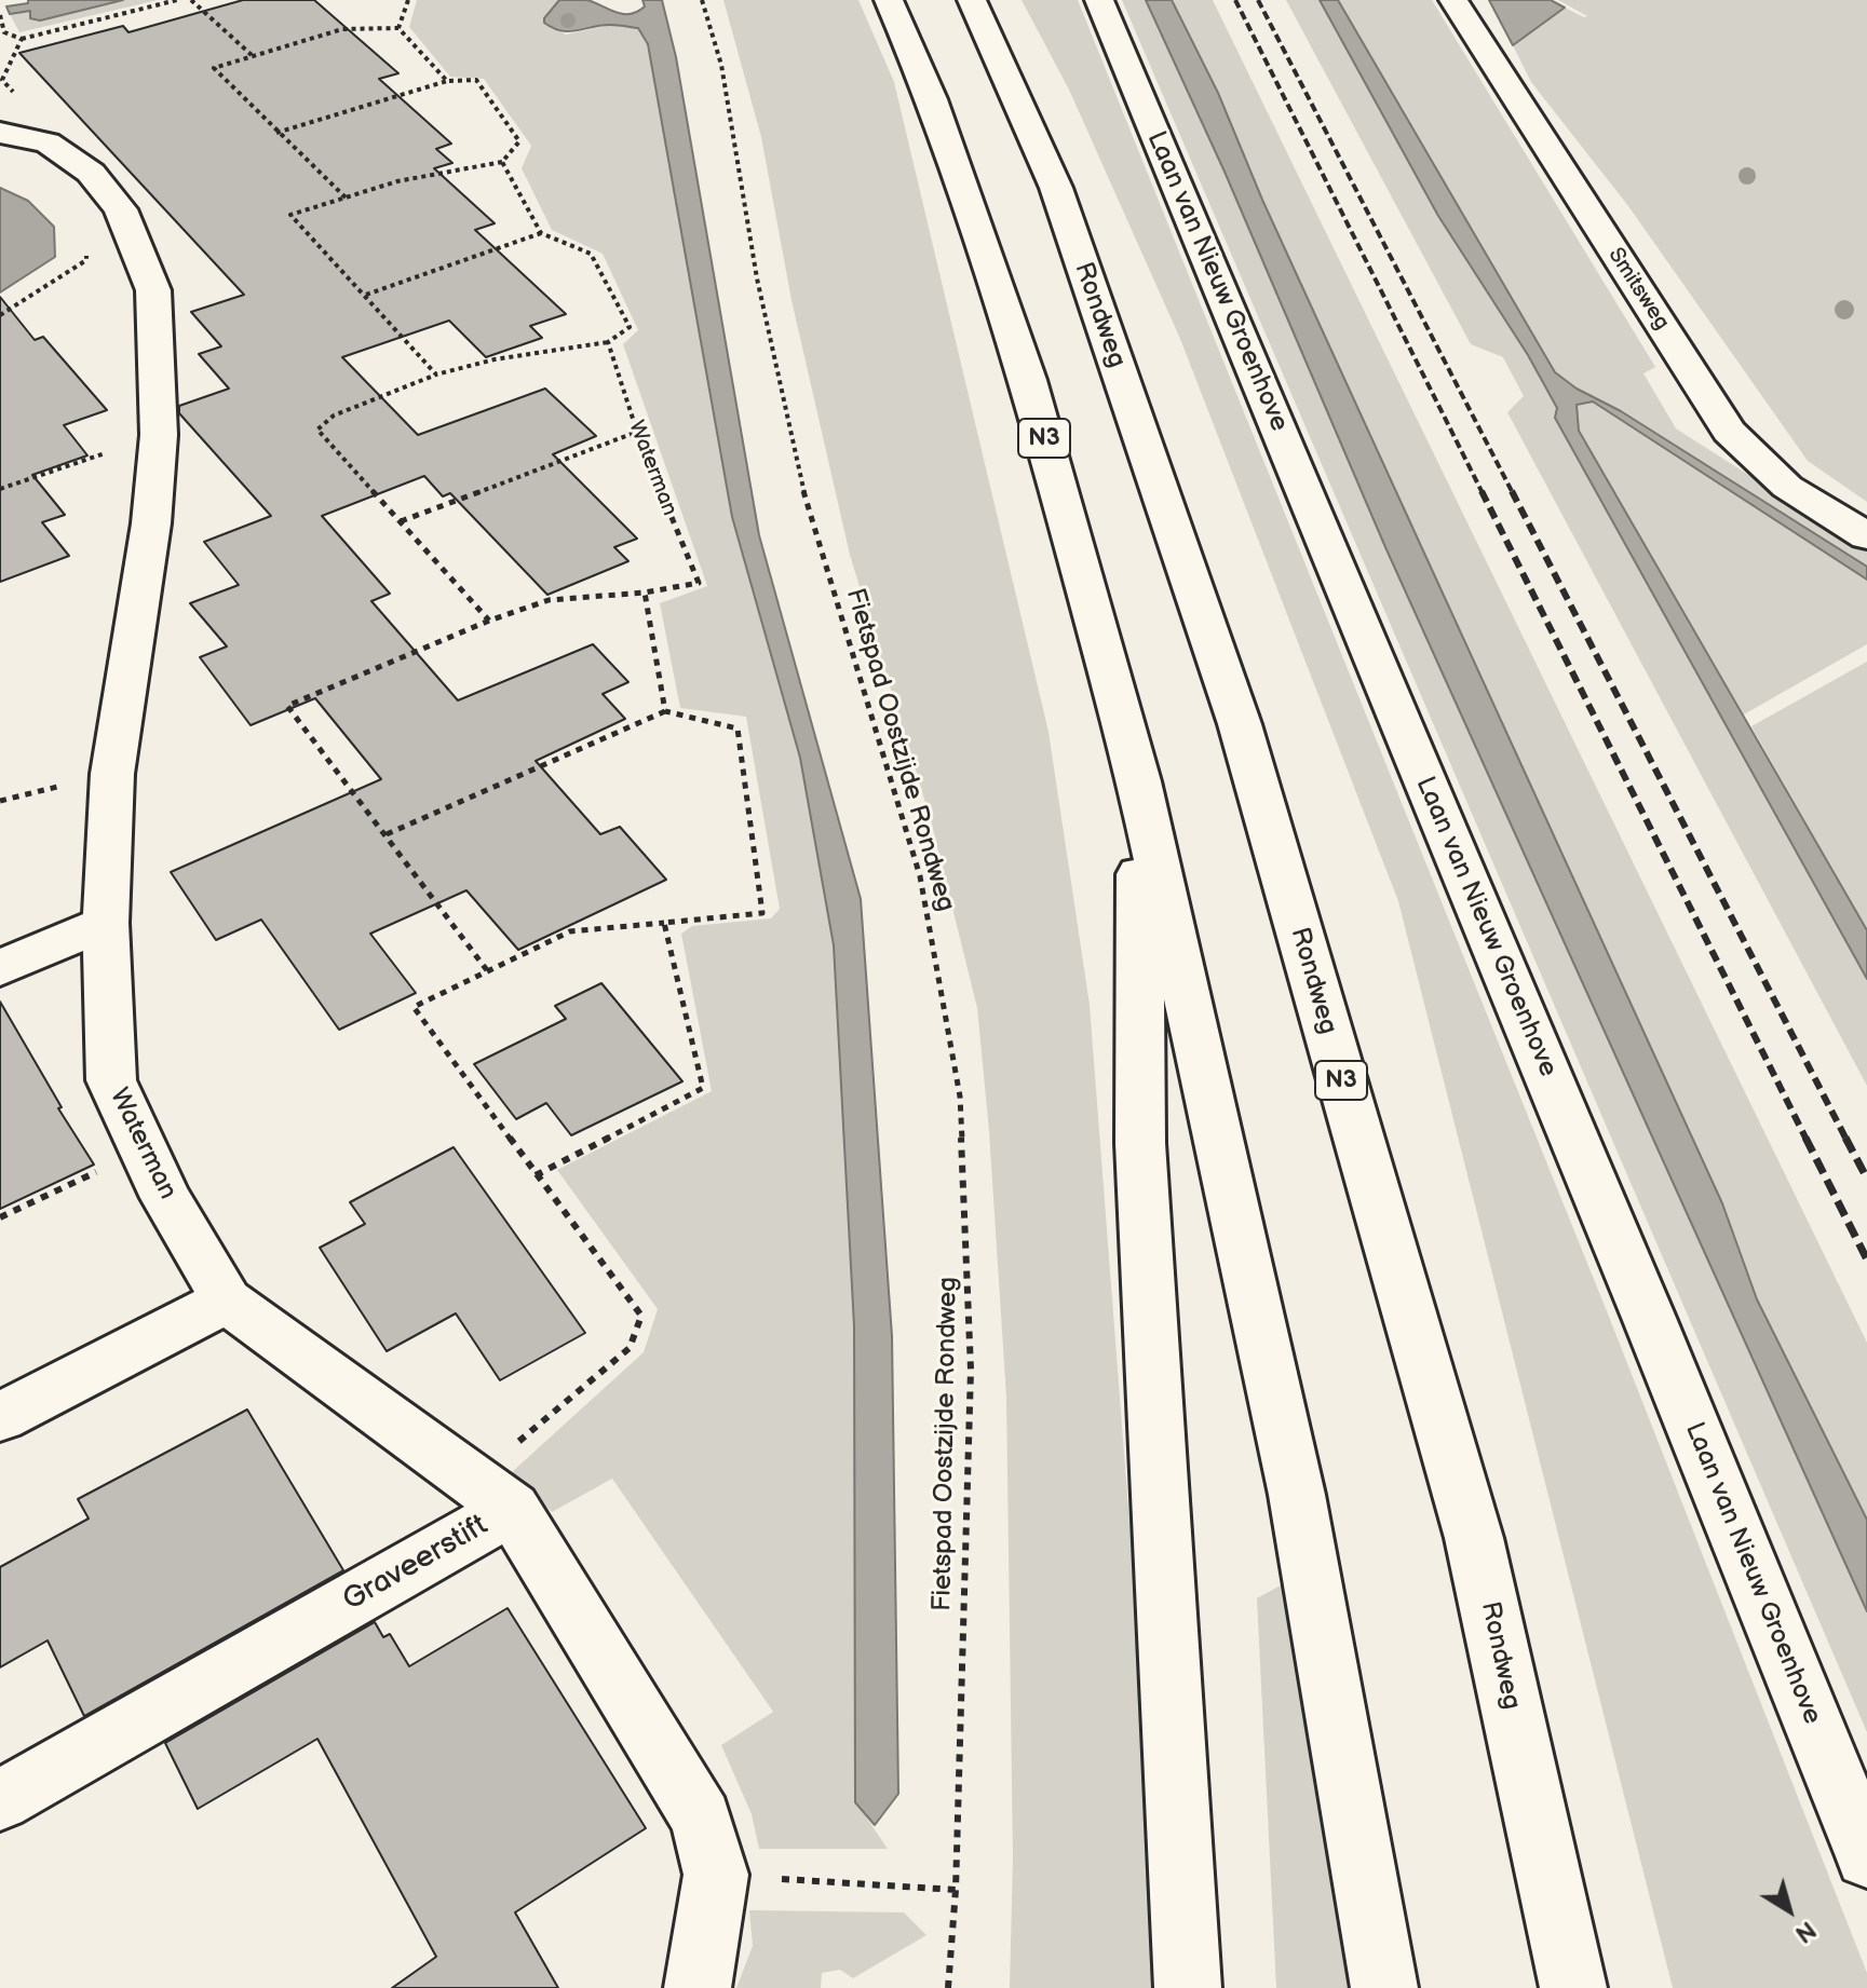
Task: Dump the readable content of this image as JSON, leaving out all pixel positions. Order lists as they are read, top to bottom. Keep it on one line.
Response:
{"streets":{"main road":["Laan van Nieuw Groenhove","Smitsweg","Rondweg","N3","Waterman","Graveerstift"],"path":["Fietspad Oostzijde Rondweg"]},"crossings":[["Waterman","Graveerstift"]],"north":"bottom right"}
